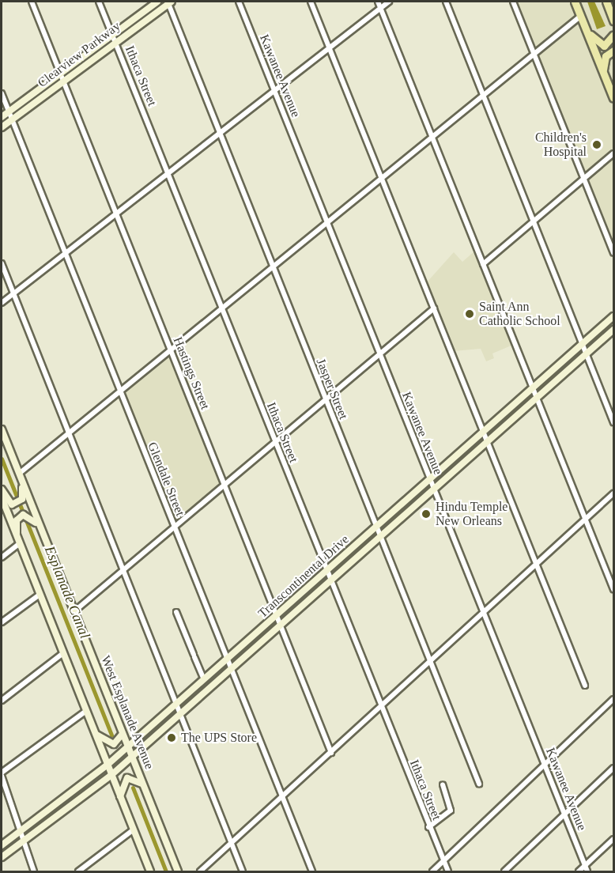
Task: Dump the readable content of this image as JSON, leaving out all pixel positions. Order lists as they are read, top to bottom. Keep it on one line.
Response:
{"streets":{"street":["Clearview Parkway","Ithaca Street","Kawanee Avenue","Hastings Street","Jasper Street","Glendale Street","Transcontinental Drive","West Esplanade Avenue"]},"crossings":[["Clearview Parkway","Ithaca Street"],["Clearview Parkway","Hastings Street"],["Clearview Parkway","Jasper Street"],["Clearview Parkway","Glendale Street"],["Ithaca Street","Transcontinental Drive"],["Kawanee Avenue","Transcontinental Drive"],["Hastings Street","Transcontinental Drive"],["Jasper Street","Transcontinental Drive"],["Glendale Street","Transcontinental Drive"],["Transcontinental Drive","West Esplanade Avenue"]],"water":["Esplanade Canal"],"places":["Children's Hospital","Saint Ann Catholic School","Hindu Temple New Orleans","The UPS Store"]}
